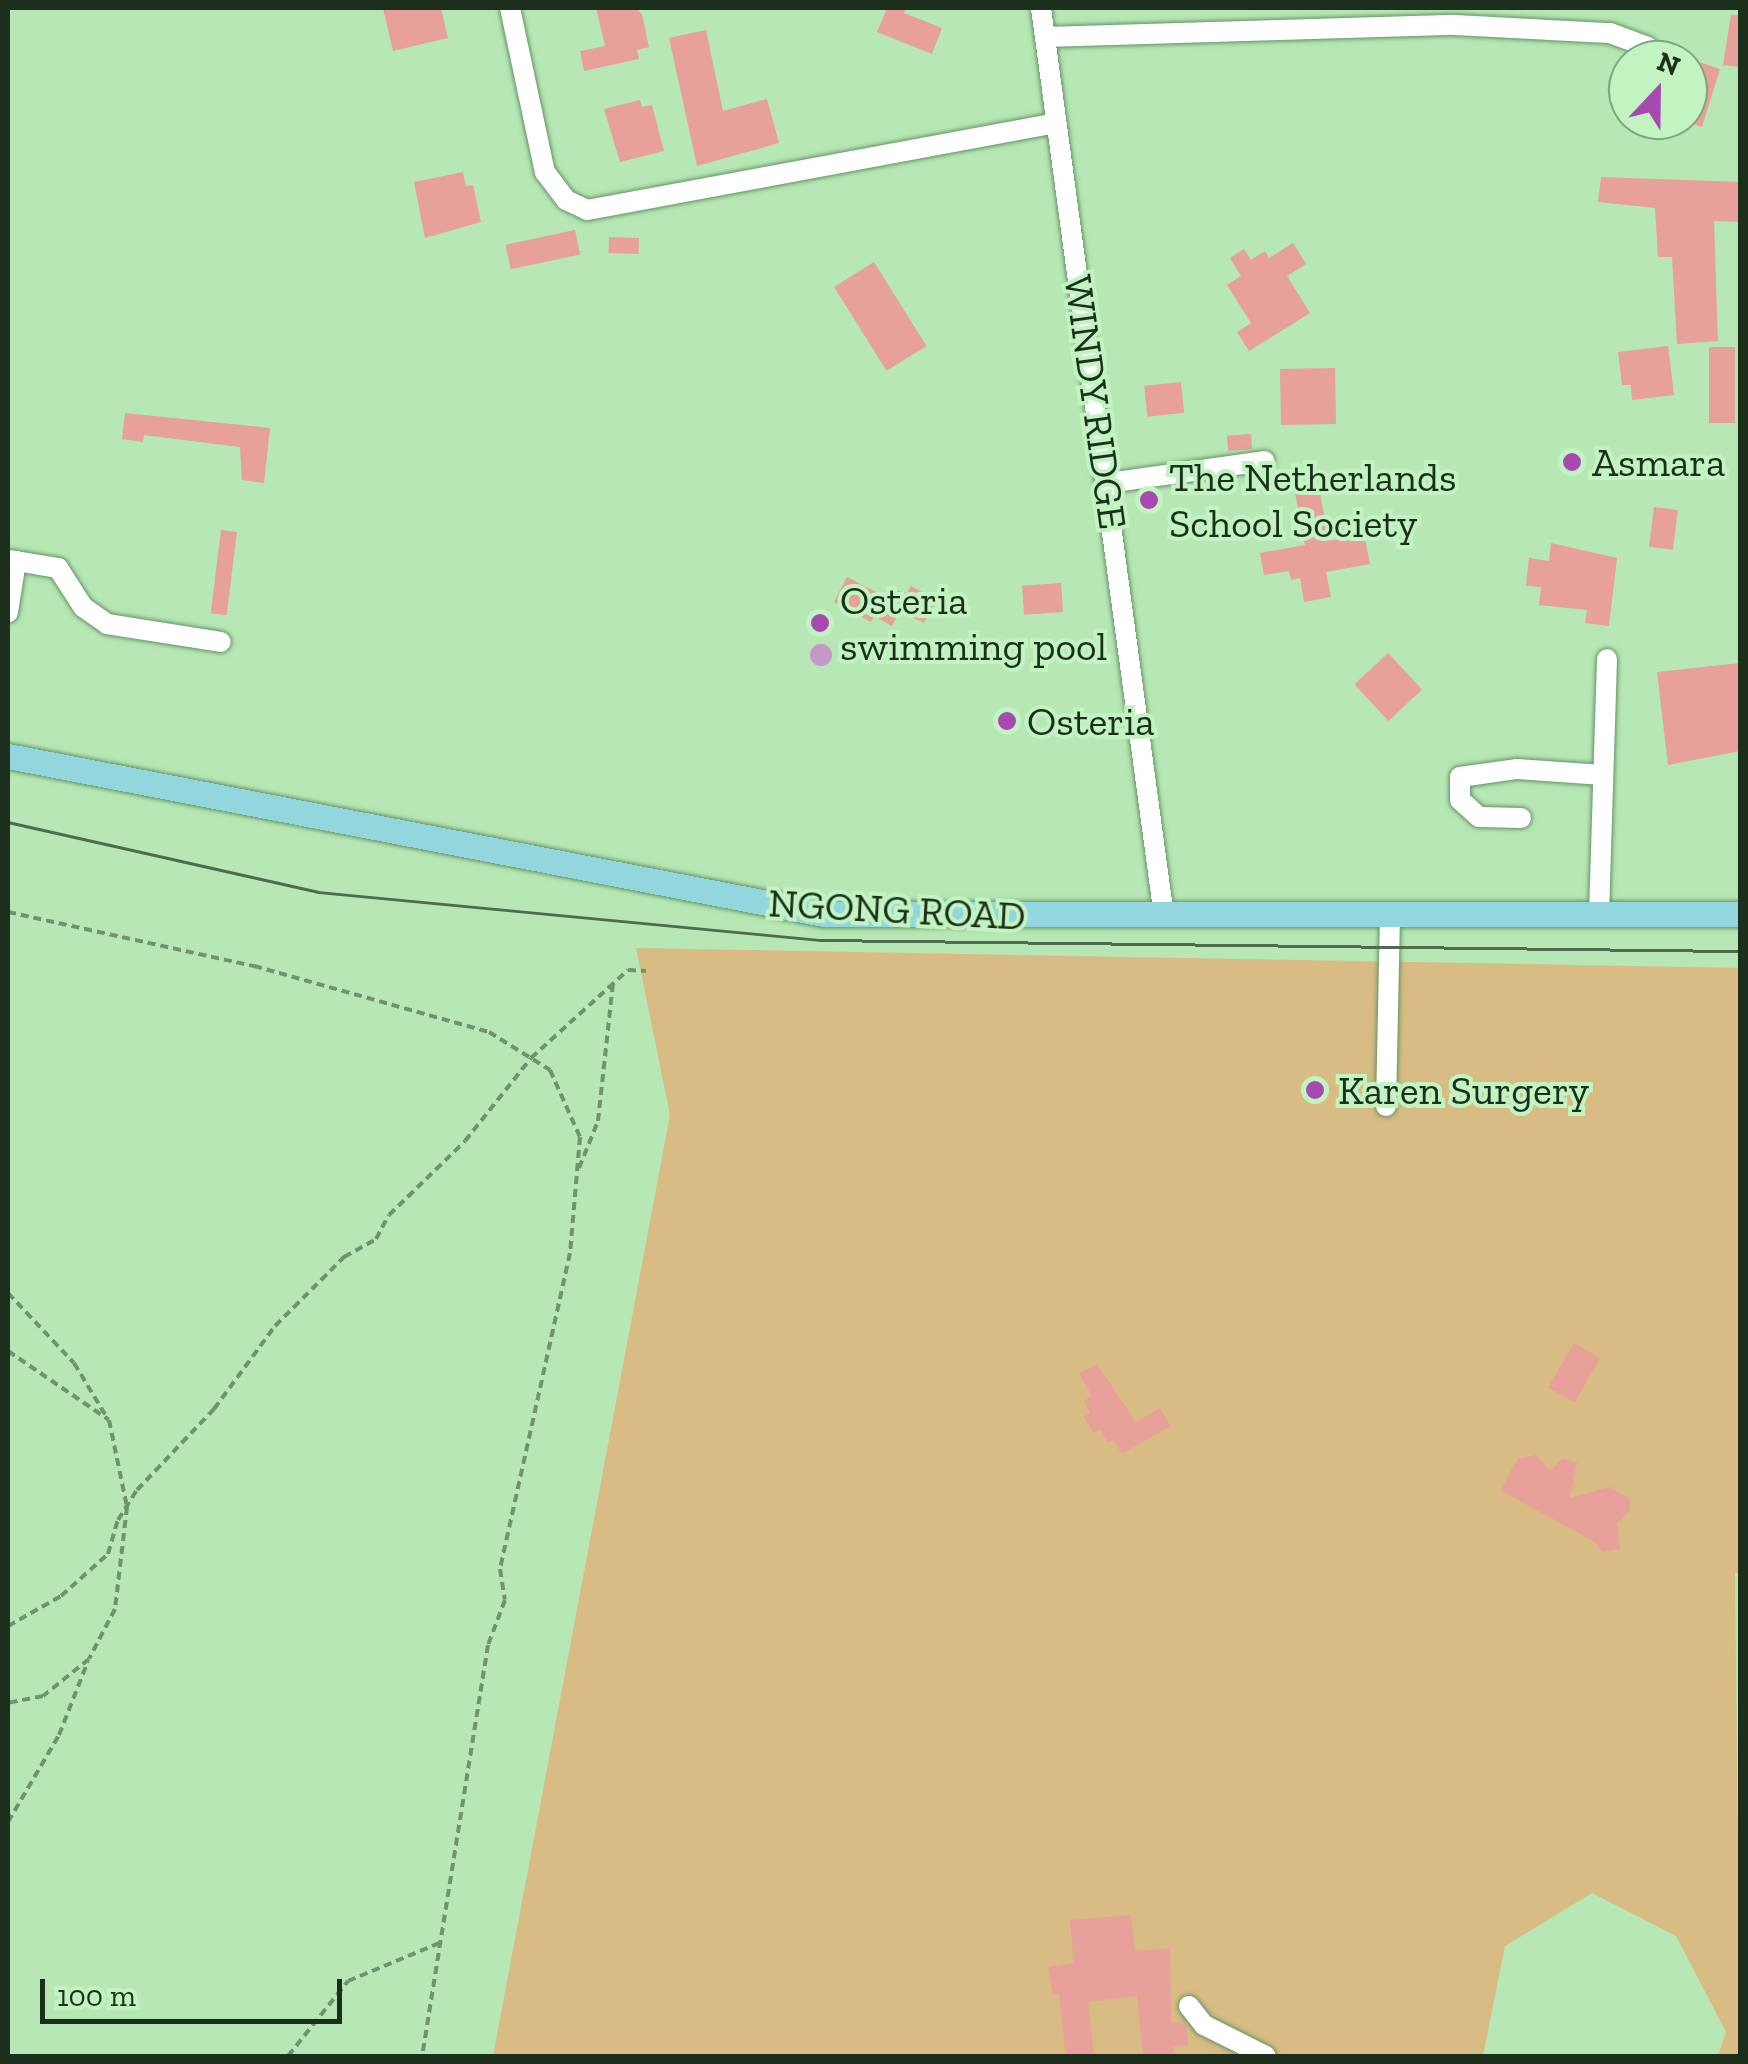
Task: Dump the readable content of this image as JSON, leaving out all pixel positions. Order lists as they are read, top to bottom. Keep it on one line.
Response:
{"streets":{"main road":["NGONG ROAD"],"street":["WINDY RIDGE"]},"crossings":[["WINDY RIDGE","NGONG ROAD"]],"places":["Asmara","The Netherlands School Society","Osteria swimming pool","Osteria","Karen Surgery"],"scale_bar":"100 m","north":"top"}
